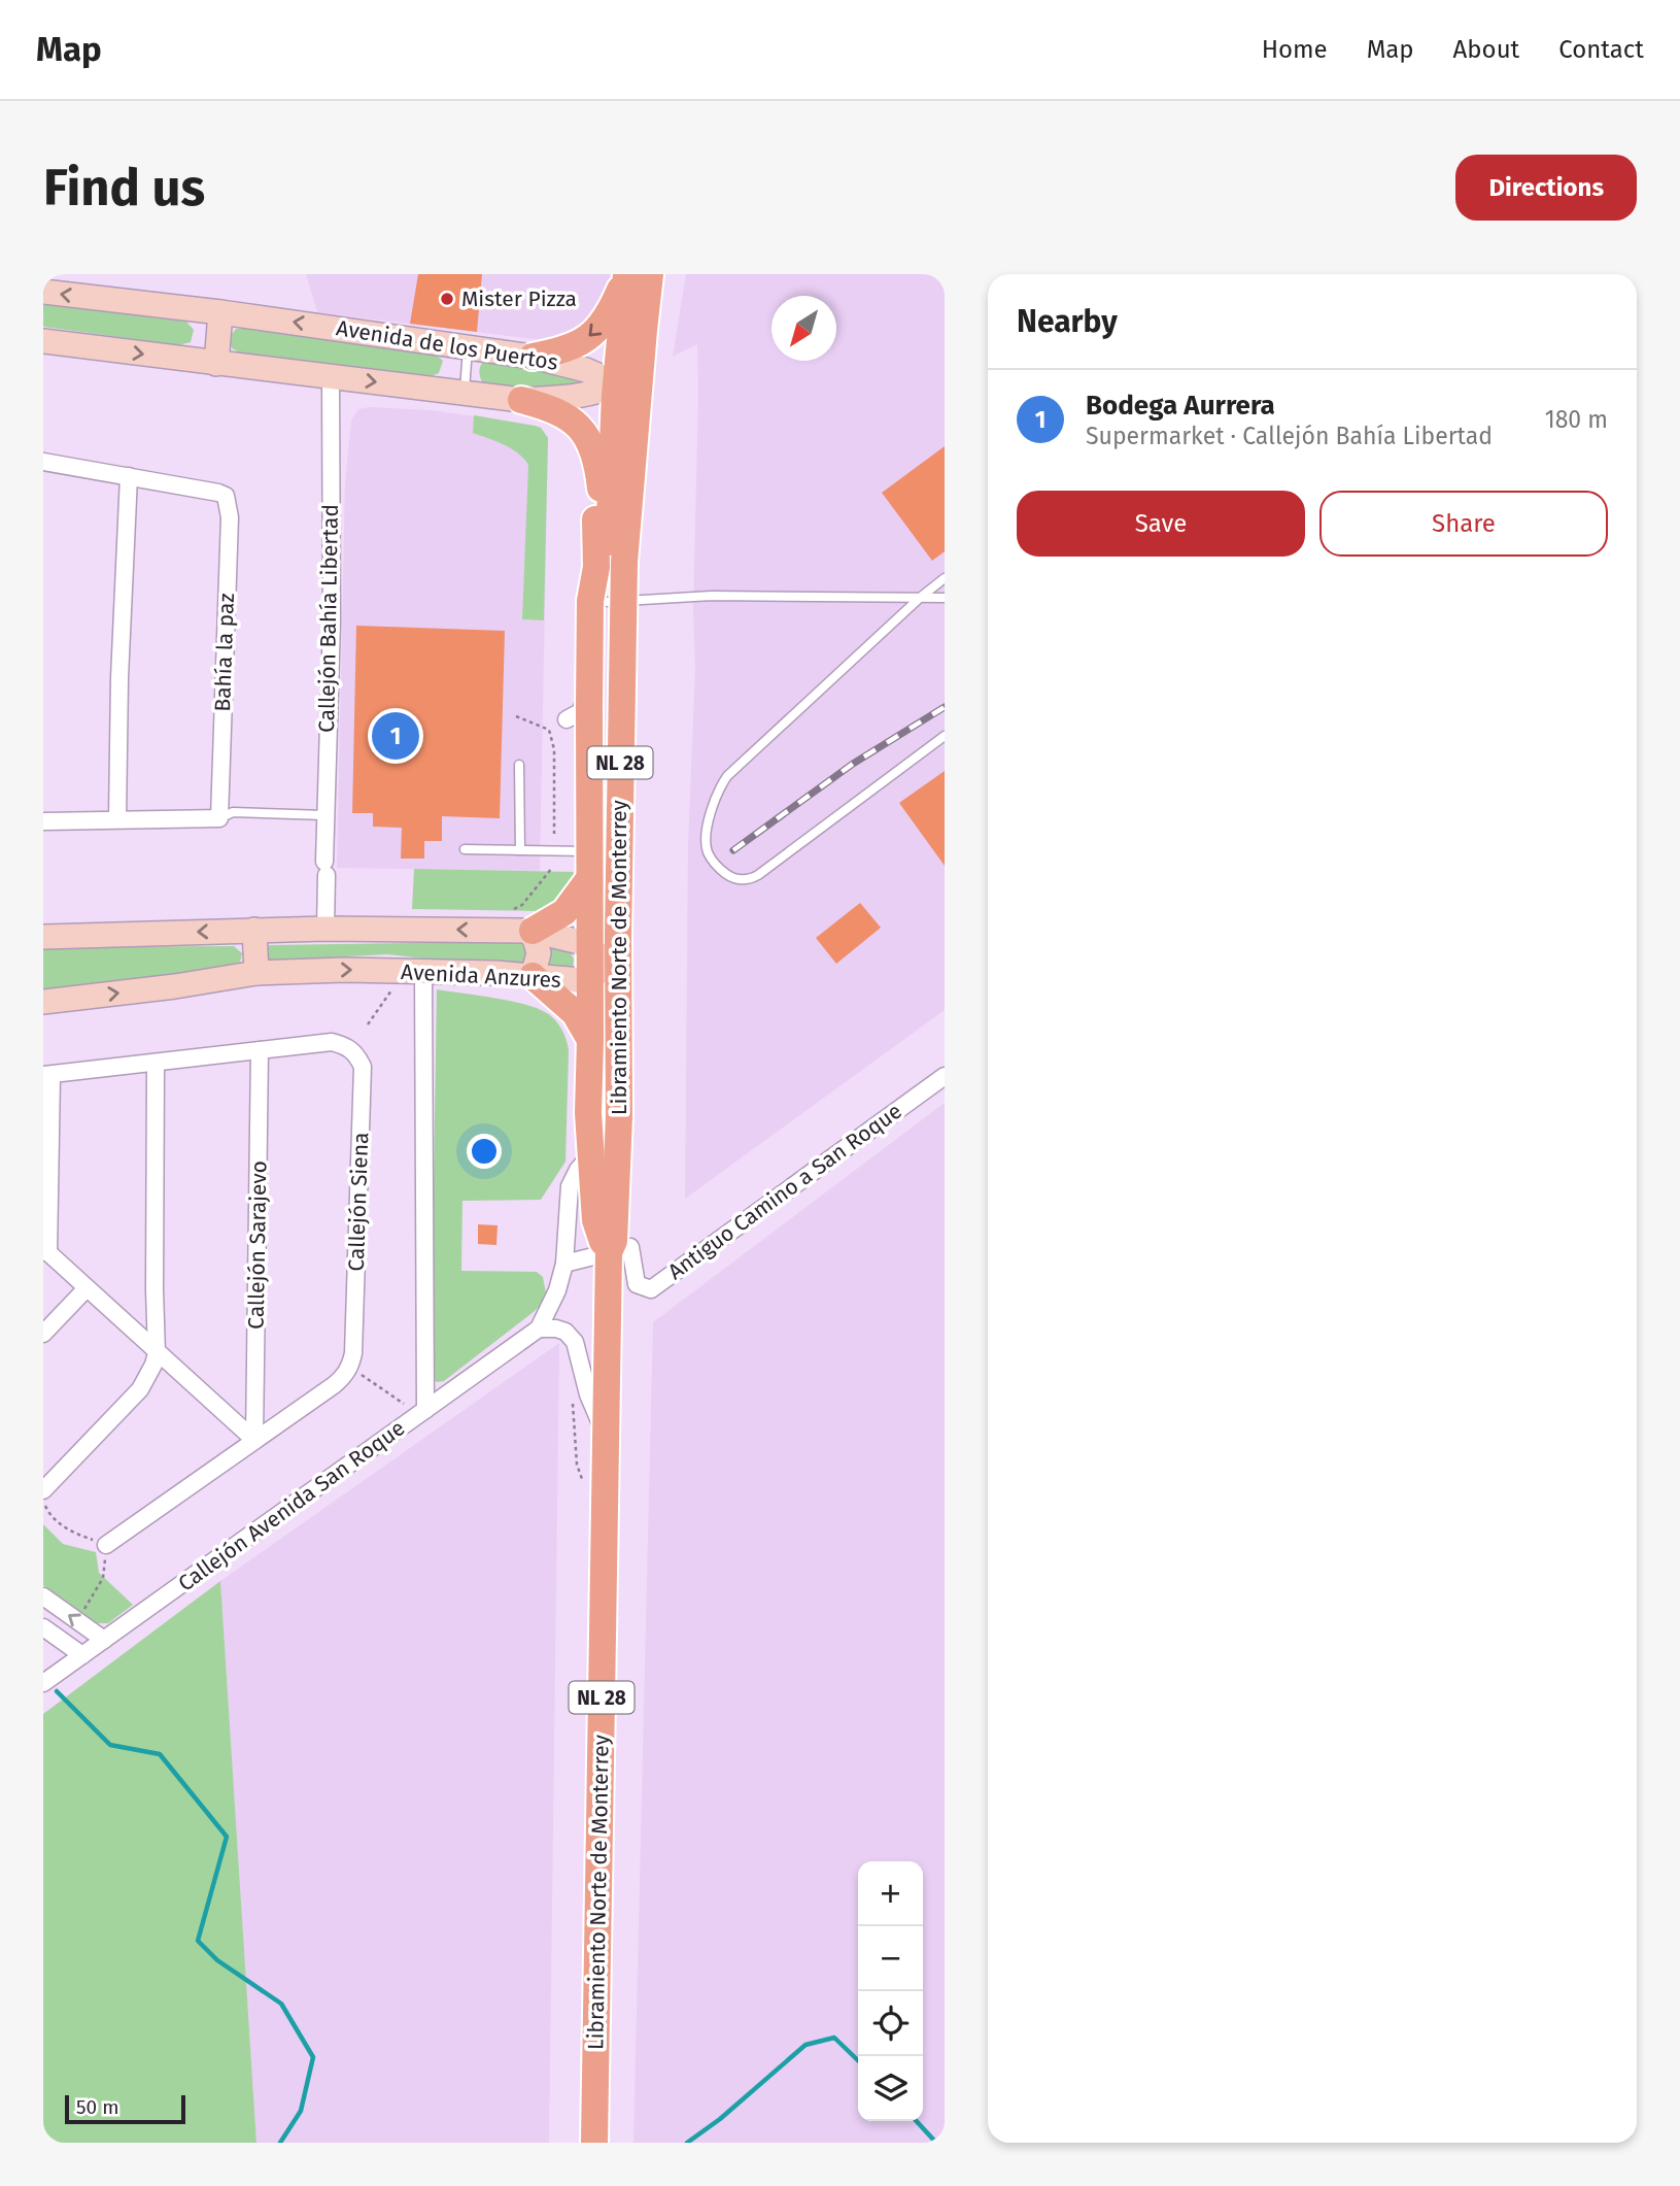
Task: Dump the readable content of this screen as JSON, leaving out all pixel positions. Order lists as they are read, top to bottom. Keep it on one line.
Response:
{"streets":{"main road":["NL 28","Libramiento Norte de Monterrey"],"street":["Avenida de los Puertos","Callejón Bahía Libertad","Bahía la paz","Avenida Anzures","Antiguo Camino a San Roque","Callejón Siena","Callejón Sarajevo","Callejón Avenida San Roque"]},"crossings":[["Avenida de los Puertos","Callejón Bahía Libertad"],["Callejón Bahía Libertad","Avenida Anzures"],["Libramiento Norte de Monterrey","Avenida Anzures"],["Libramiento Norte de Monterrey","Antiguo Camino a San Roque"],["Callejón Siena","Callejón Sarajevo"]],"places":["Mister Pizza"],"scale_bar":"50 m","north":"bottom left","page":{"header":"Map","nav":["Home","Map","About","Contact"],"buttons":["Directions",["Save","Share"]],"title":"Find us","heading":"Nearby","list":[{"mark":"1","name":"Bodega Aurrera","note":"Supermarket · Callejón Bahía Libertad","value":"180 m"}],"pins":"1","map_buttons":["+","−"],"scale":"50 m"}}
